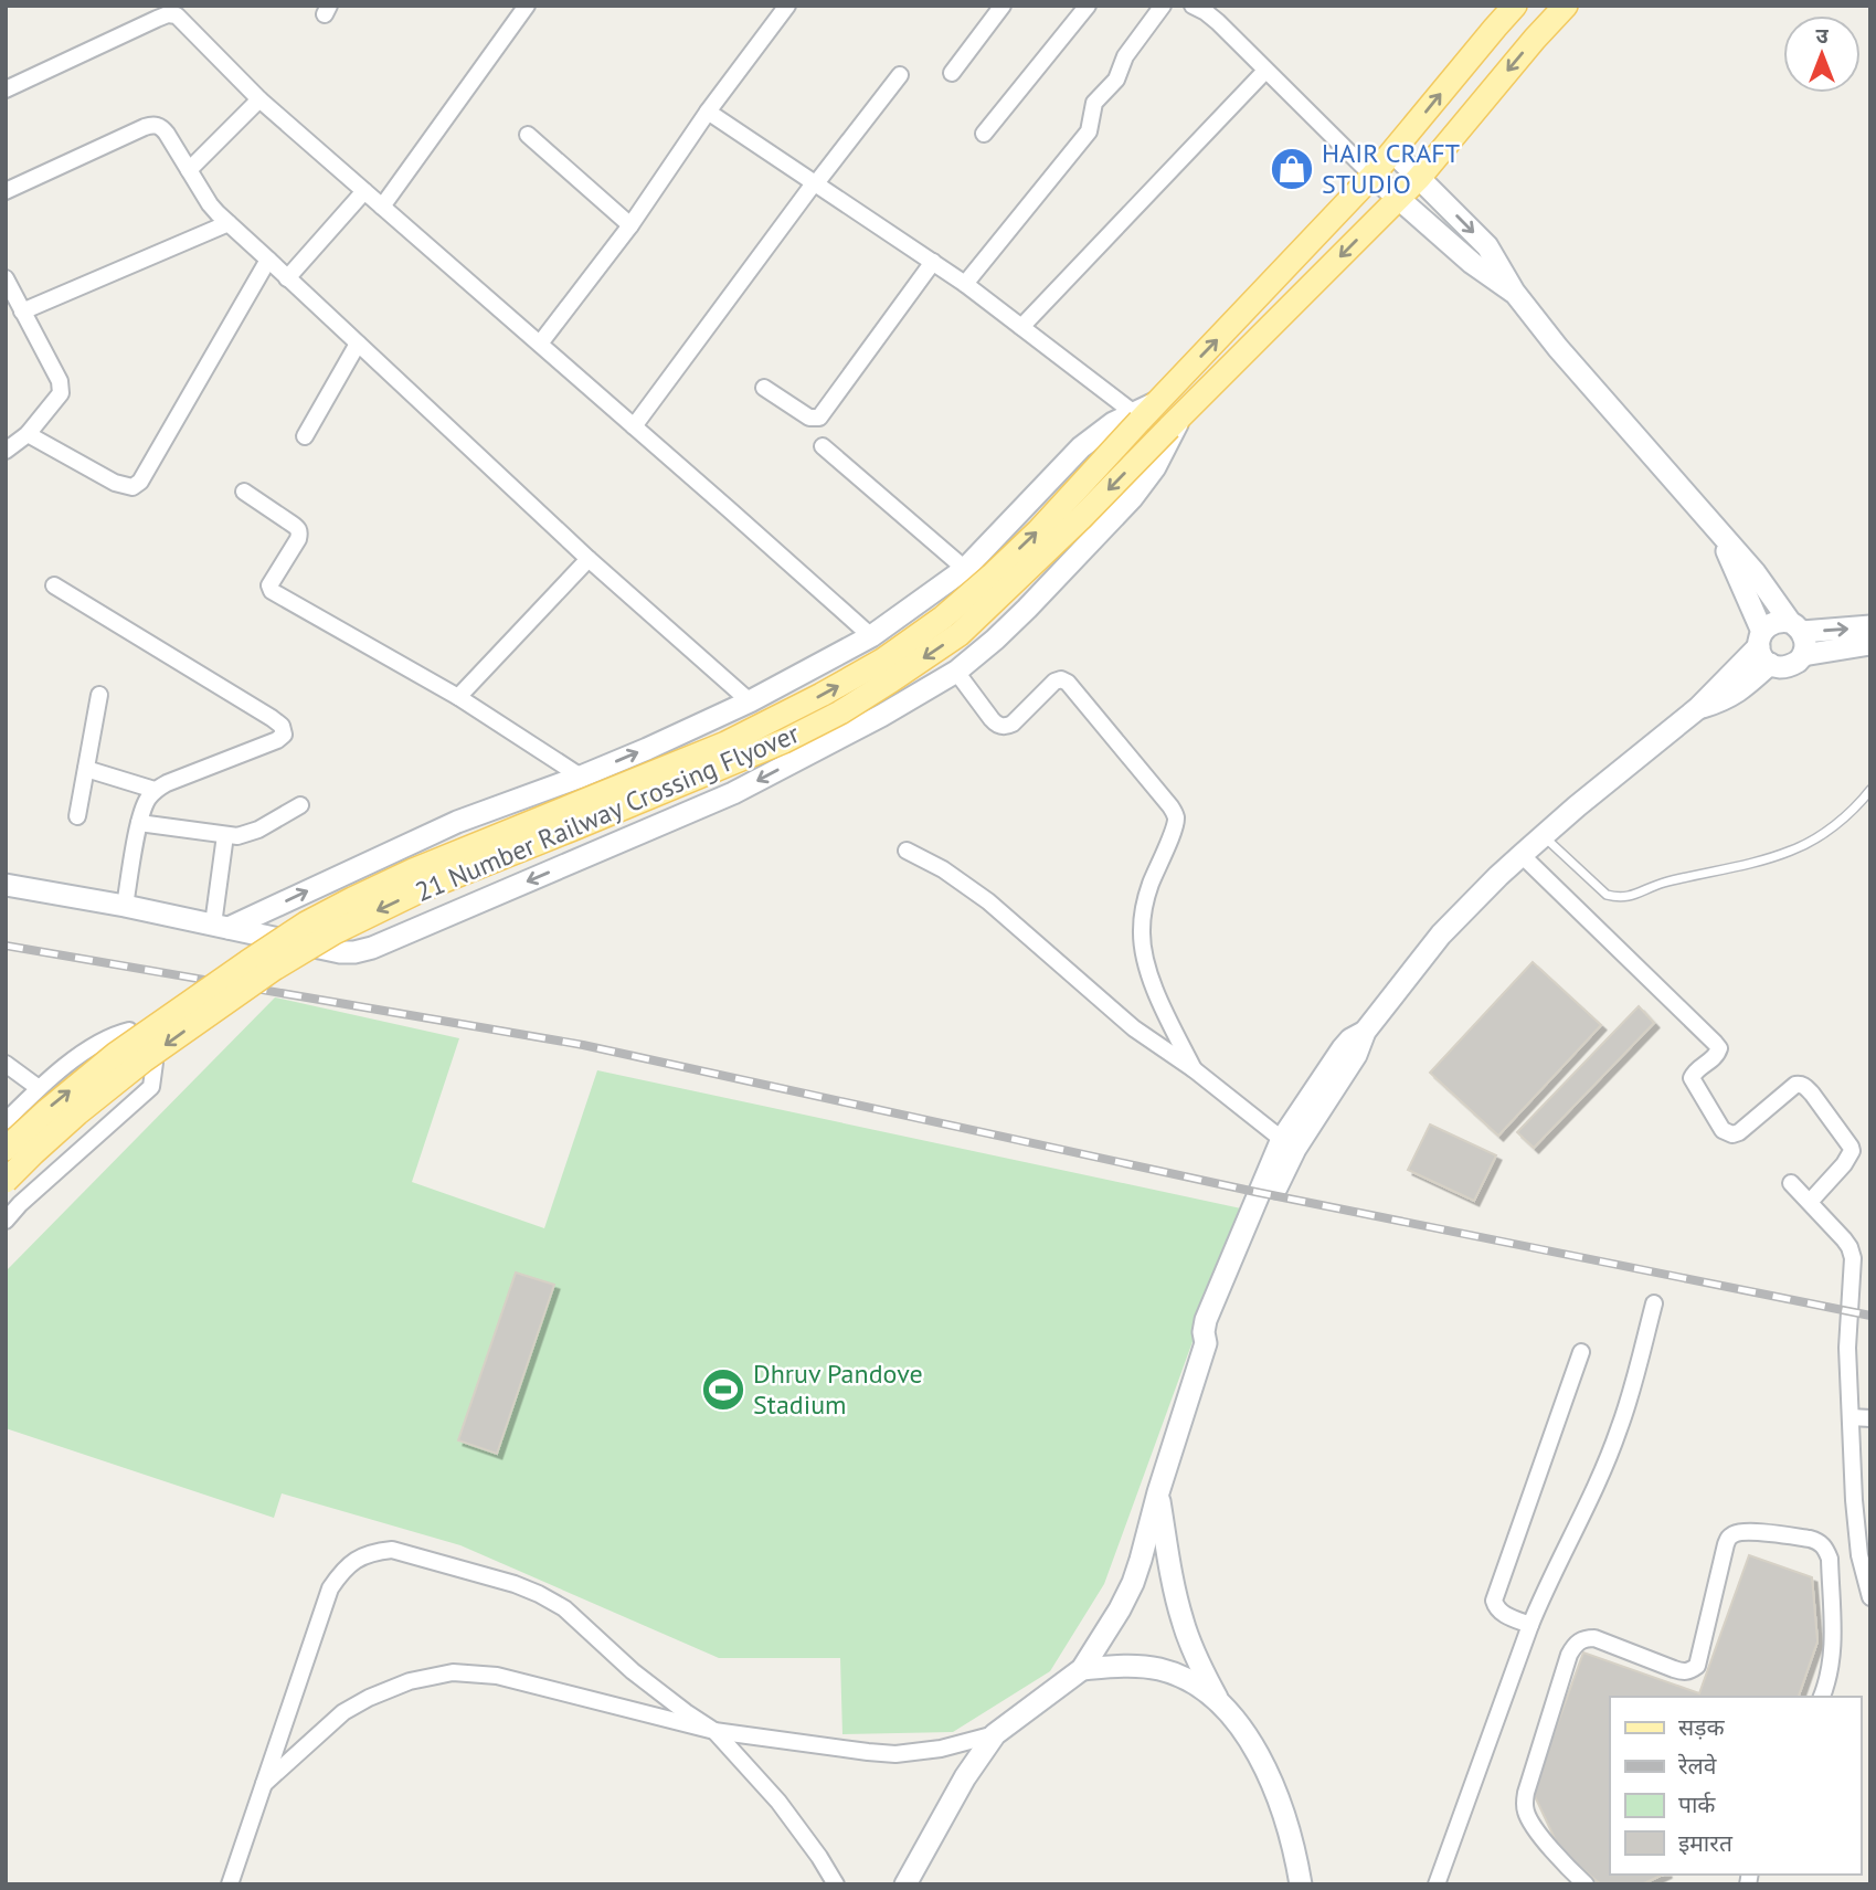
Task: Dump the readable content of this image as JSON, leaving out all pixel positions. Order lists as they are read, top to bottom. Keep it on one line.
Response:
{"streets":{"main road":["21 Number Railway Crossing Flyover"]},"places":{"shop":["HAIR CRAFT STUDIO"],"sports":["Dhruv Pandove Stadium"]},"legend":["सड़क","रेलवे","पार्क","इमारत"],"north":"top"}
